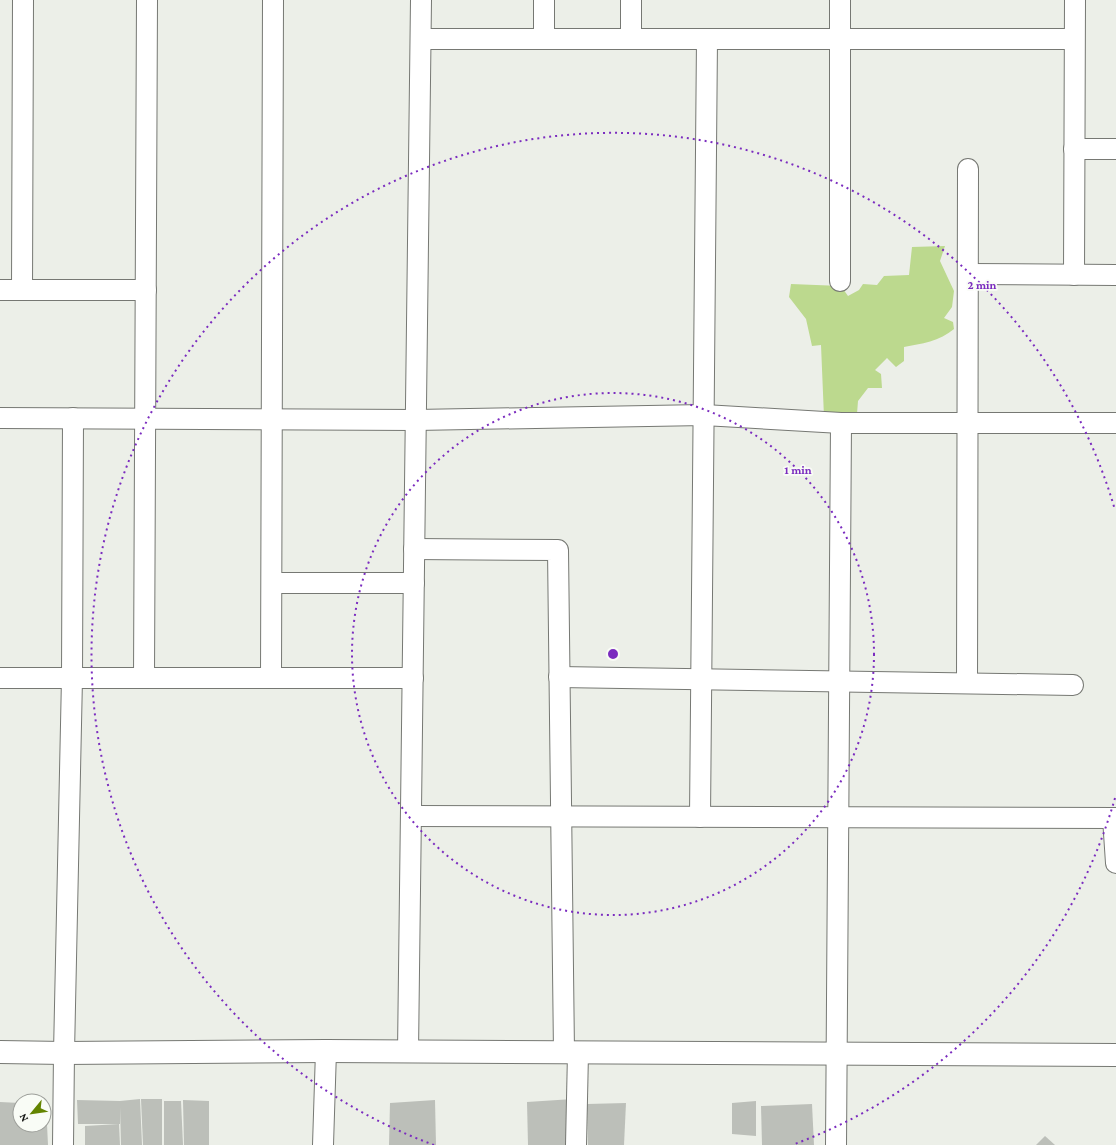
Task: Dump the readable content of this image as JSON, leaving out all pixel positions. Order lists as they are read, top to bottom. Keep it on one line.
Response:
{"north":"bottom left","rings":["2 min","1 min"]}
